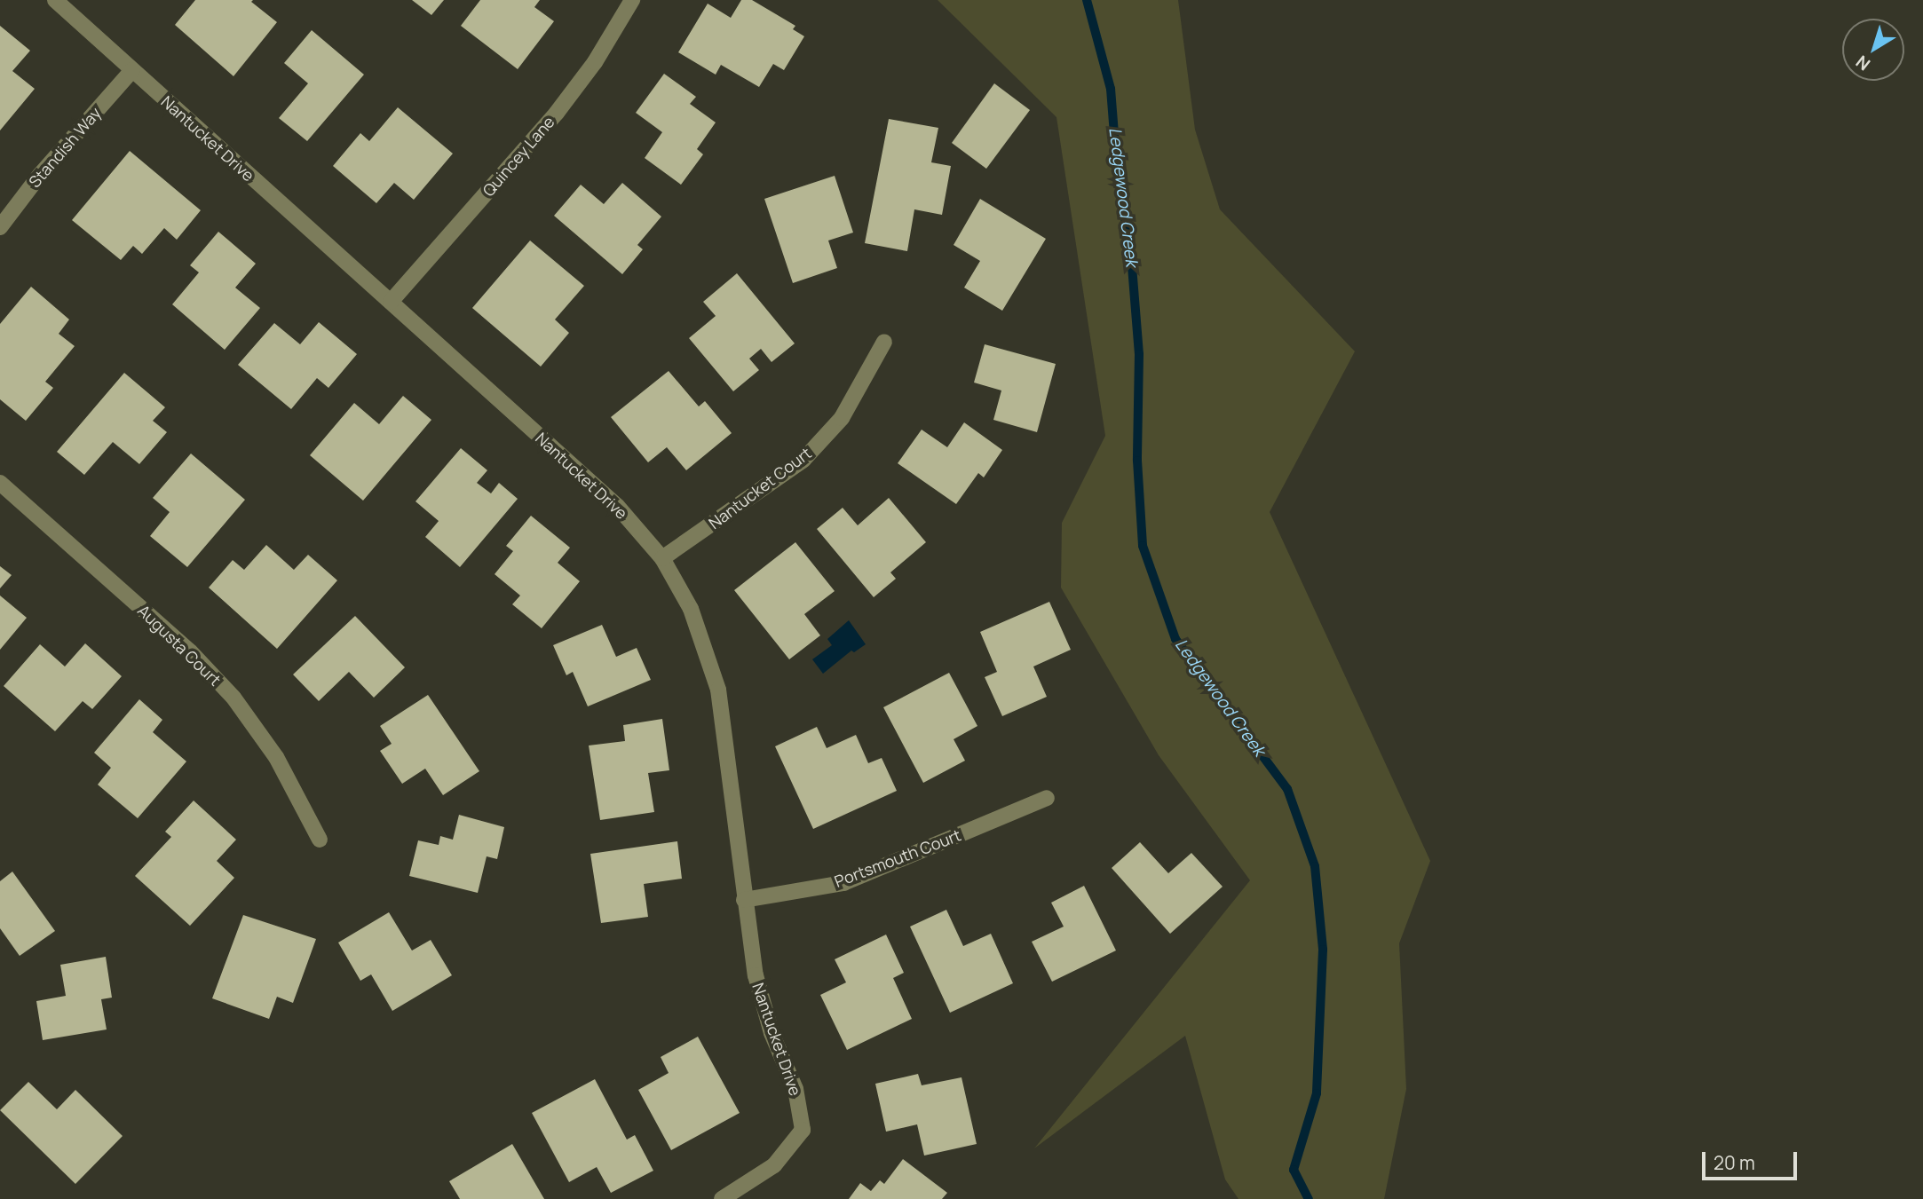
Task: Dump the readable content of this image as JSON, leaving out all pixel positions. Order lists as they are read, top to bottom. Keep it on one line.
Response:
{"streets":{"street":["Nantucket Drive","Standish Way","Quincey Lane","Nantucket Court","Augusta Court","Portsmouth Court"]},"crossings":[["Nantucket Drive","Standish Way"],["Nantucket Drive","Quincey Lane"],["Nantucket Drive","Nantucket Court"],["Nantucket Drive","Portsmouth Court"]],"water":["Ledgewood Creek"],"scale_bar":"20 m","north":"bottom left"}
